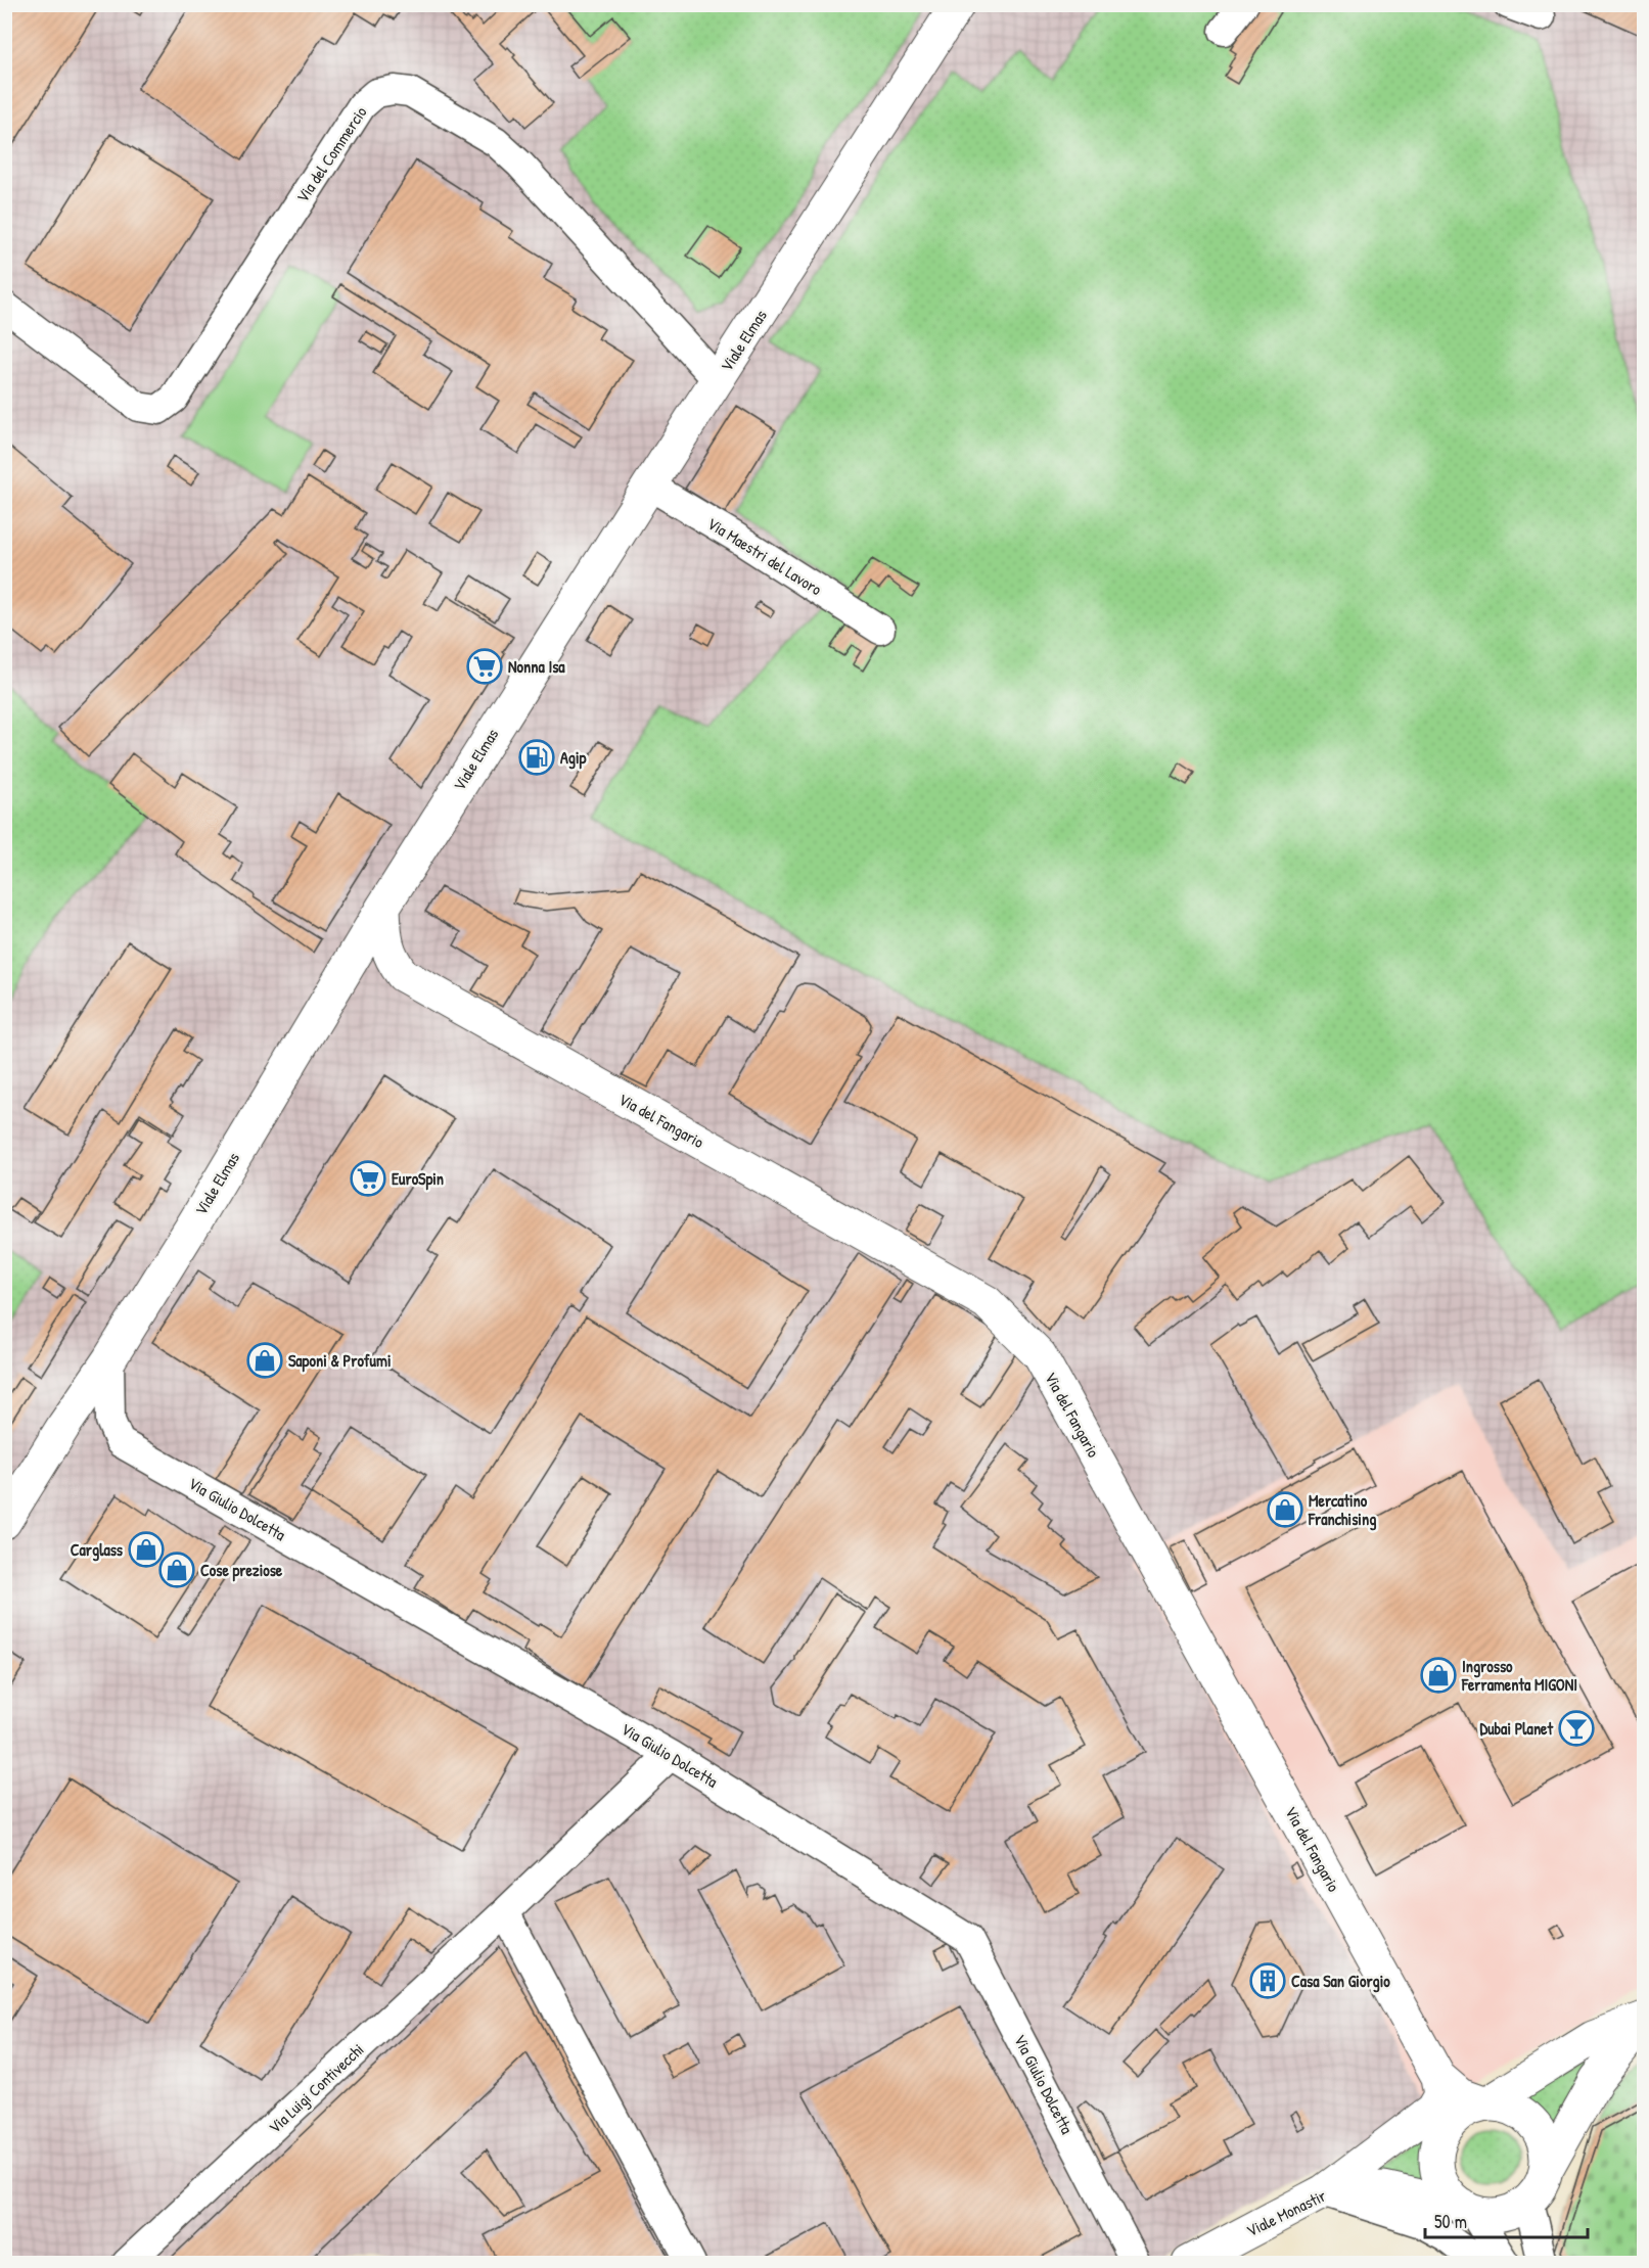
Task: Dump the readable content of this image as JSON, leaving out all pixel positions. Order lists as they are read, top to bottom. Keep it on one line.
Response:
{"streets":{"main road":["Viale Elmas","Via del Fangario","Viale Monastir"],"street":["Via del Commercio","Via Maestri del Lavoro","Via Giulio Dolcetta","Via Luigi Contivecchi"]},"crossings":[["Via del Commercio","Viale Elmas"],["Viale Elmas","Via Maestri del Lavoro"],["Viale Elmas","Via Giulio Dolcetta"],["Via del Fangario","Viale Monastir"],["Via Giulio Dolcetta","Via Luigi Contivecchi"]],"places":{"supermarket":["Nonna Isa","EuroSpin"],"fuel station":["Agip"],"shop":["Saponi & Profumi","Mercatino Franchising","Carglass","Cose preziose","Ingrosso Ferramenta MIGONI"],"bar":["Dubai Planet"],"building":["Casa San Giorgio"]},"scale_bar":"50 m"}
